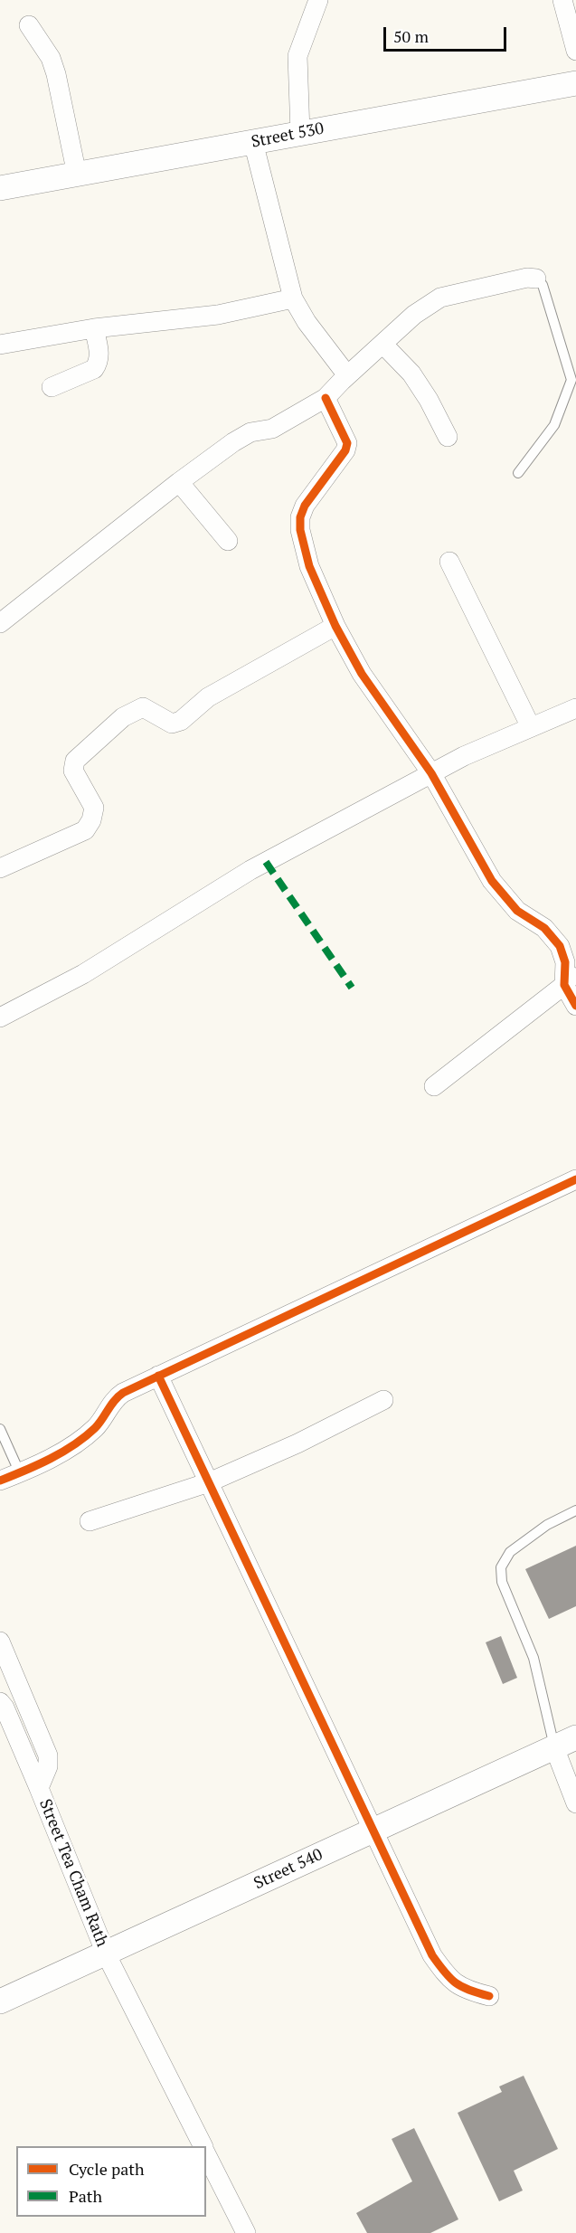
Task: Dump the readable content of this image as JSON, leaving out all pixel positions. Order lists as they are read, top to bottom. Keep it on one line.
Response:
{"streets":{"street":["Street 530","Street 540","Street Tea Cham Rath"]},"crossings":[["Street 540","Street Tea Cham Rath"]],"legend":["Cycle path","Path"],"scale_bar":"50 m"}
